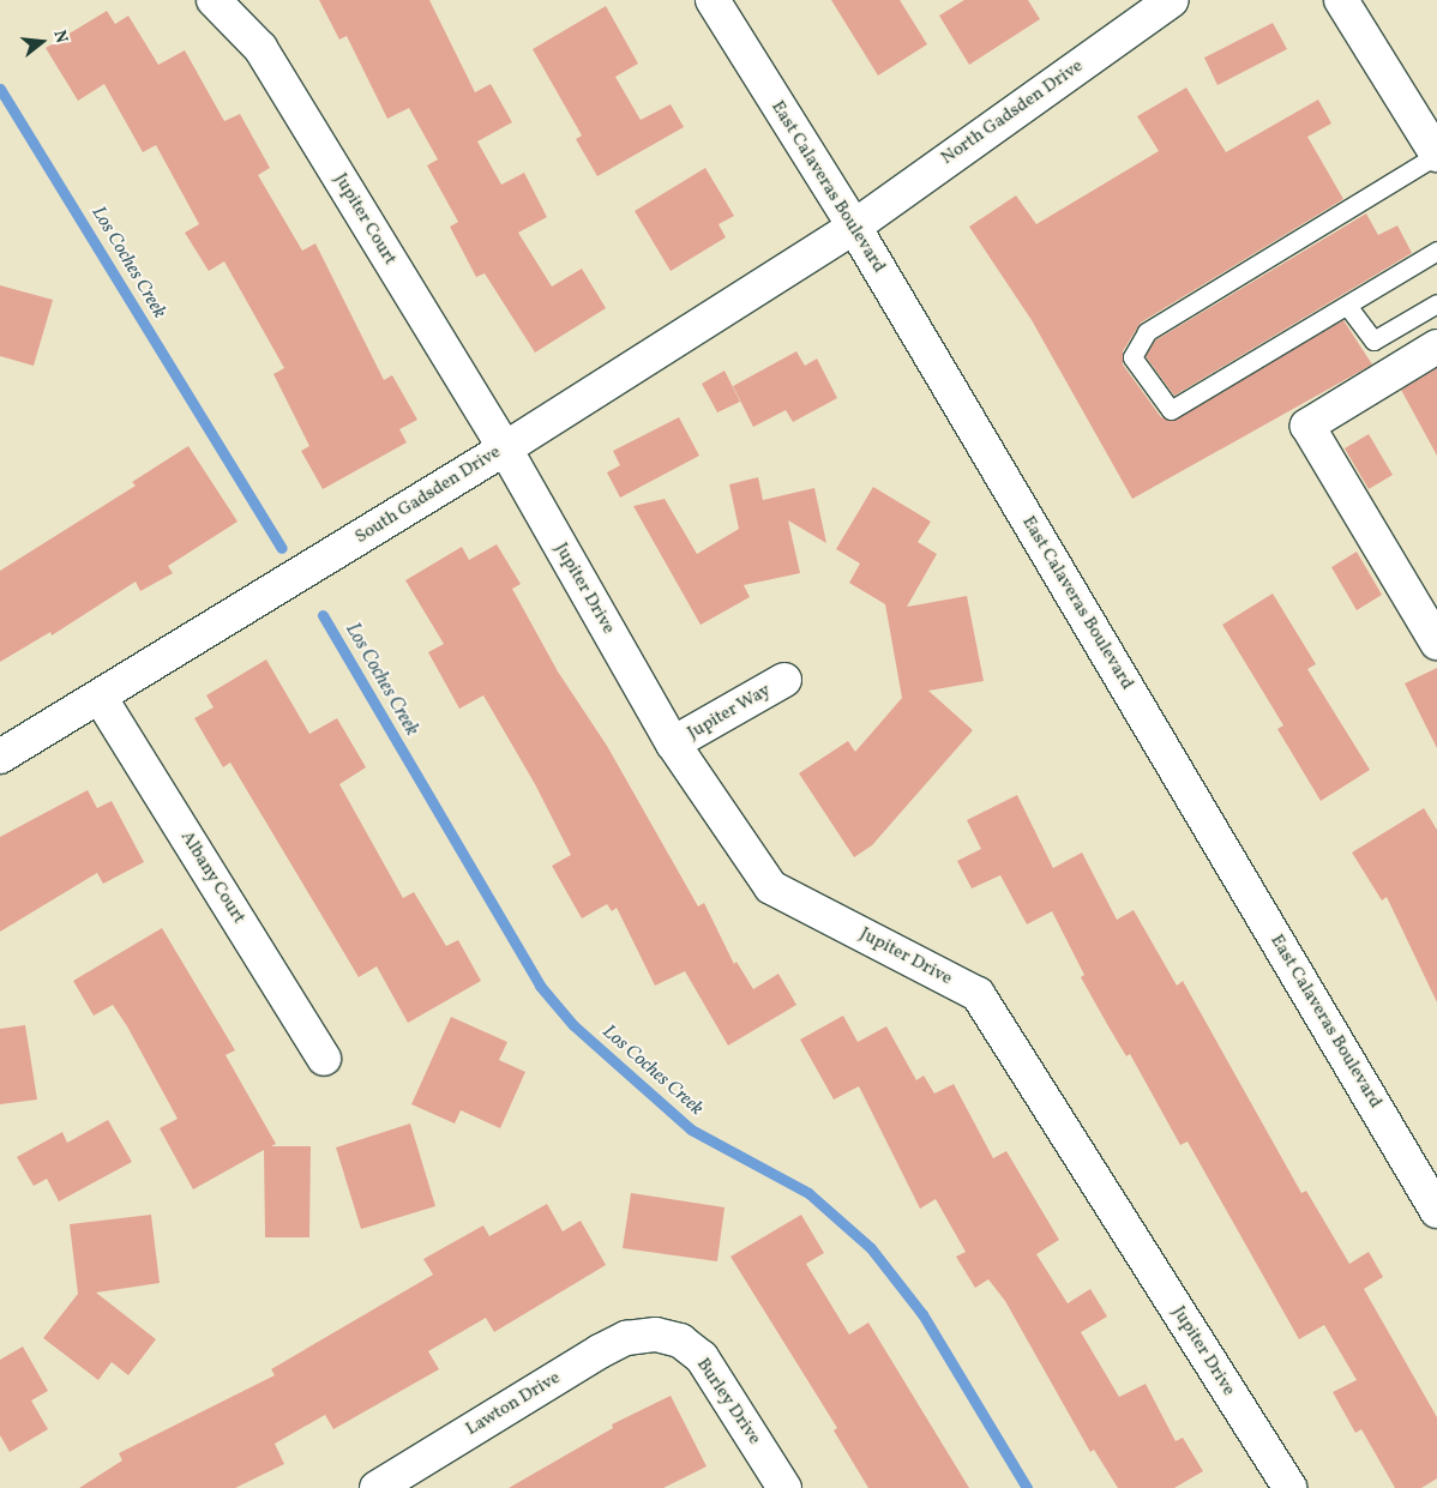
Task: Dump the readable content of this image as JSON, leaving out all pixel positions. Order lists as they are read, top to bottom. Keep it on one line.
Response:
{"streets":{"street":["North Gadsden Drive","East Calaveras Boulevard","Jupiter Court","South Gadsden Drive","Jupiter Drive","Jupiter Way","Albany Court","Burley Drive","Lawton Drive"]},"crossings":[["North Gadsden Drive","East Calaveras Boulevard"],["North Gadsden Drive","South Gadsden Drive"],["East Calaveras Boulevard","South Gadsden Drive"],["Jupiter Court","South Gadsden Drive"],["Jupiter Court","Jupiter Drive"],["South Gadsden Drive","Jupiter Drive"],["South Gadsden Drive","Albany Court"],["Jupiter Drive","Jupiter Way"],["Burley Drive","Lawton Drive"]],"water":["Los Coches Creek"],"north":"right"}
